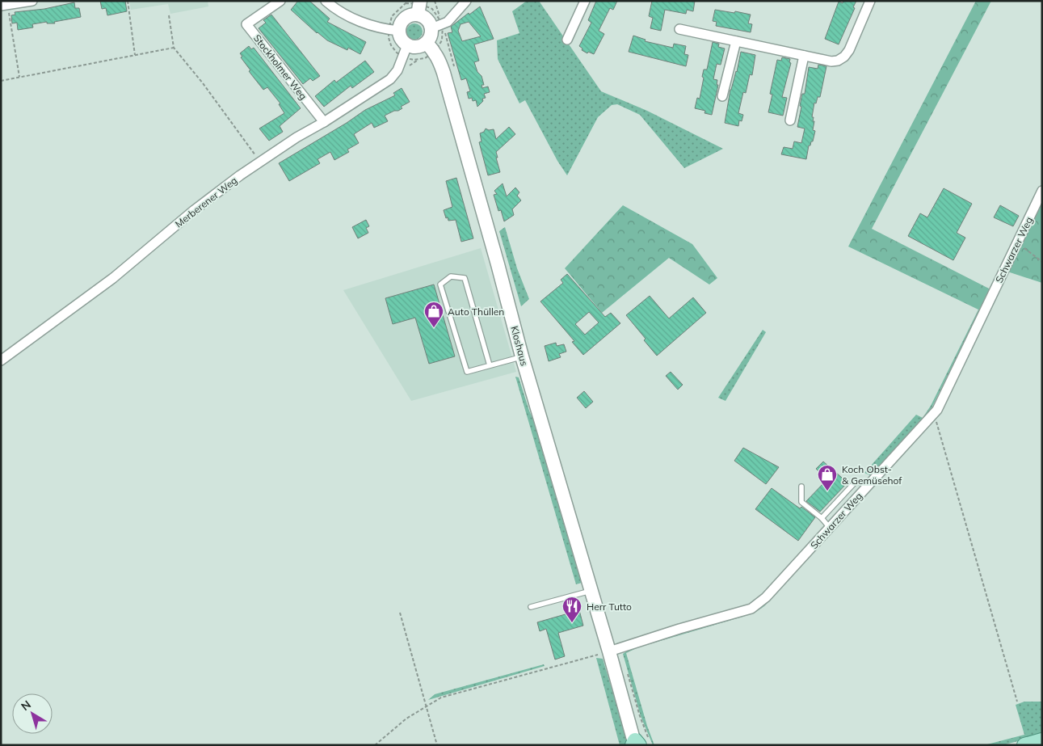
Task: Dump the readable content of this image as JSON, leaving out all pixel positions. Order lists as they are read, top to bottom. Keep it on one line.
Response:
{"streets":{"main road":["Kloshaus"],"street":["Stockholmer Weg","Merberener Weg","Schwarzer Weg"]},"crossings":[["Stockholmer Weg","Merberener Weg"],["Schwarzer Weg","Kloshaus"]],"places":{"shop":["Auto Thüllen","Koch Obst- & Gemüsehof"],"restaurant":["Herr Tutto"]},"north":"top left"}
